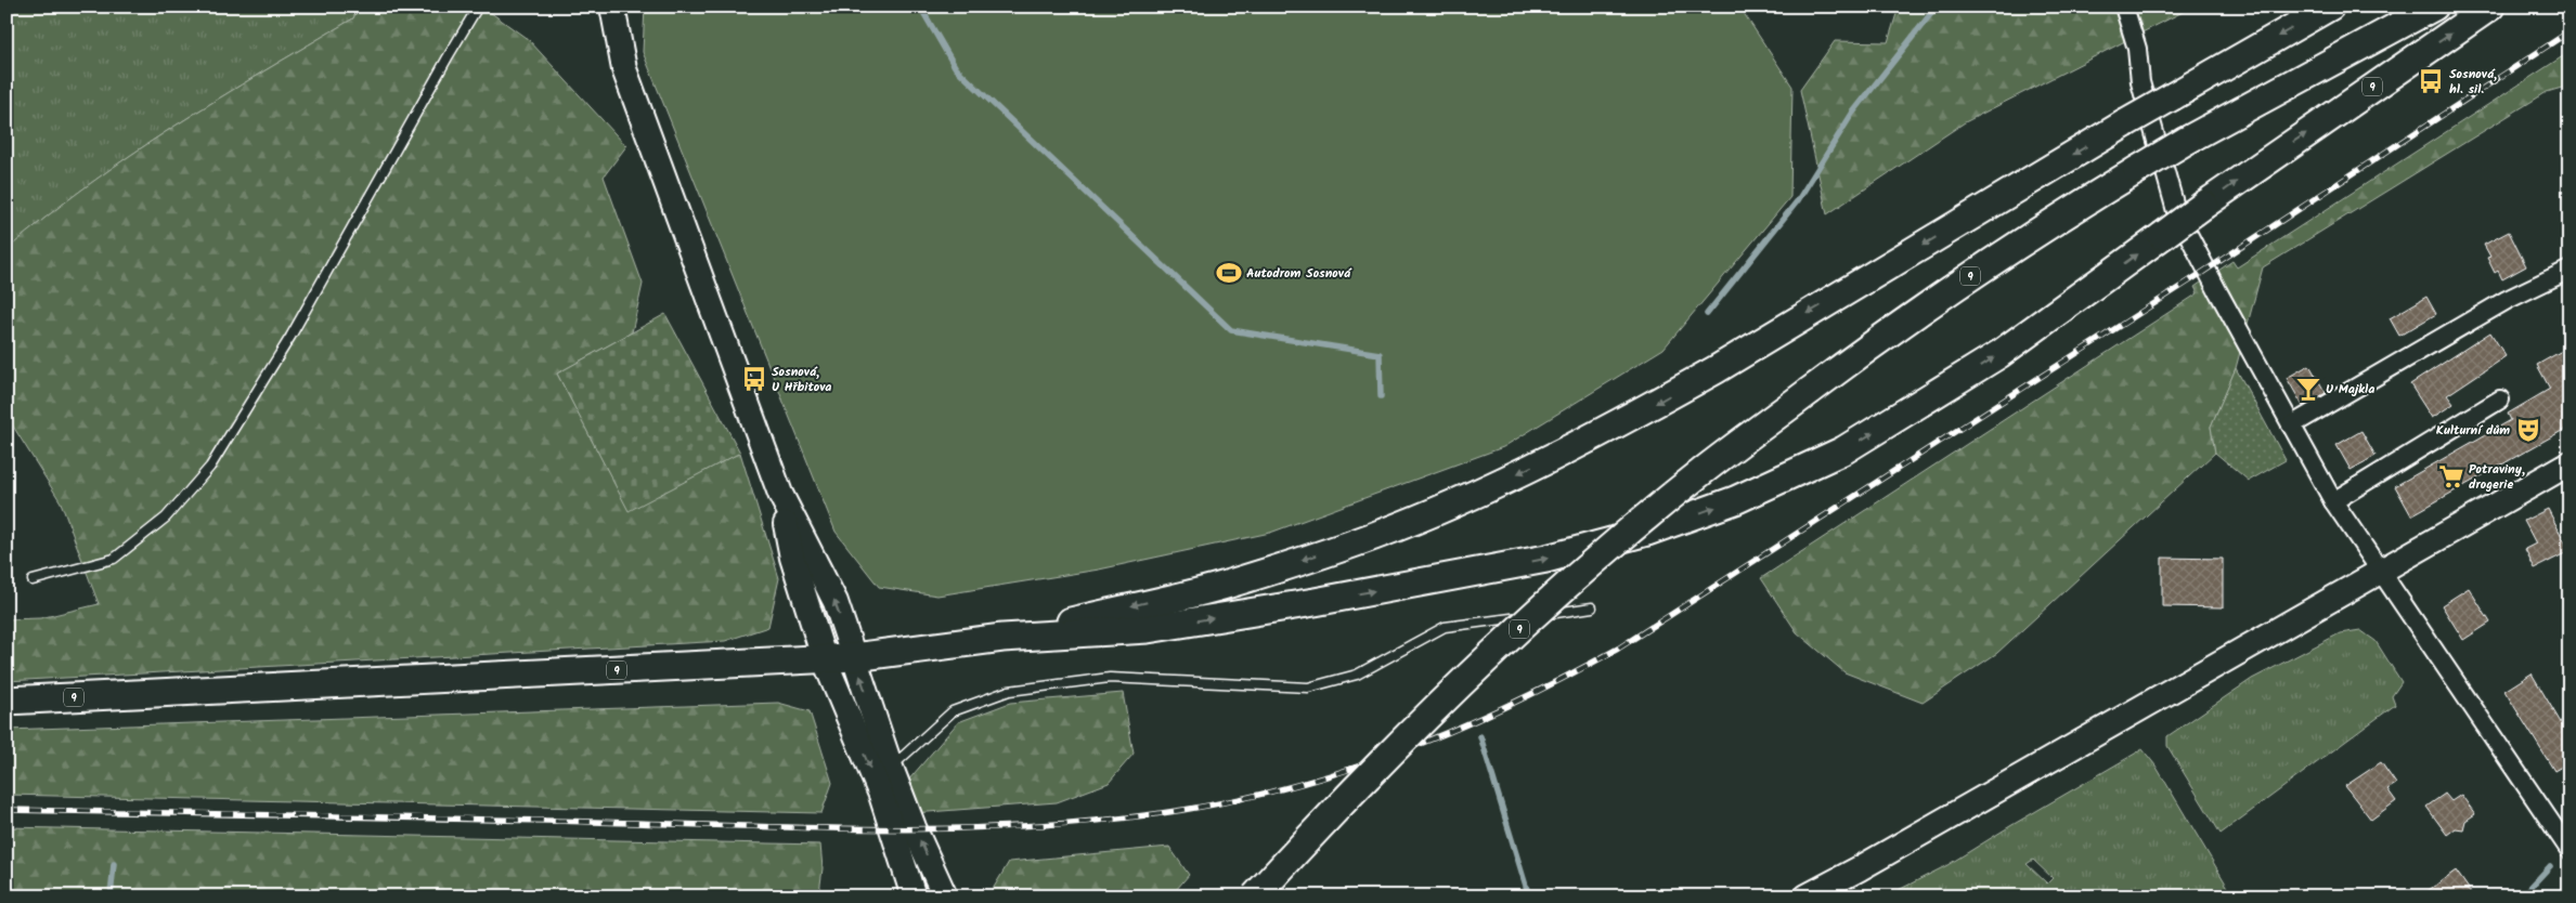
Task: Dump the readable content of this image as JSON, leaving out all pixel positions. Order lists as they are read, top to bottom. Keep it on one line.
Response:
{"streets":{"main road":["9"]},"places":{"bus stop":["Sosnová, hl. sil.","Sosnová, U Hřbitova"],"sports":["Autodrom Sosnová"],"bar":["U Majkla"],"theatre":["Kulturní dům"],"supermarket":["Potraviny, drogerie"]}}
